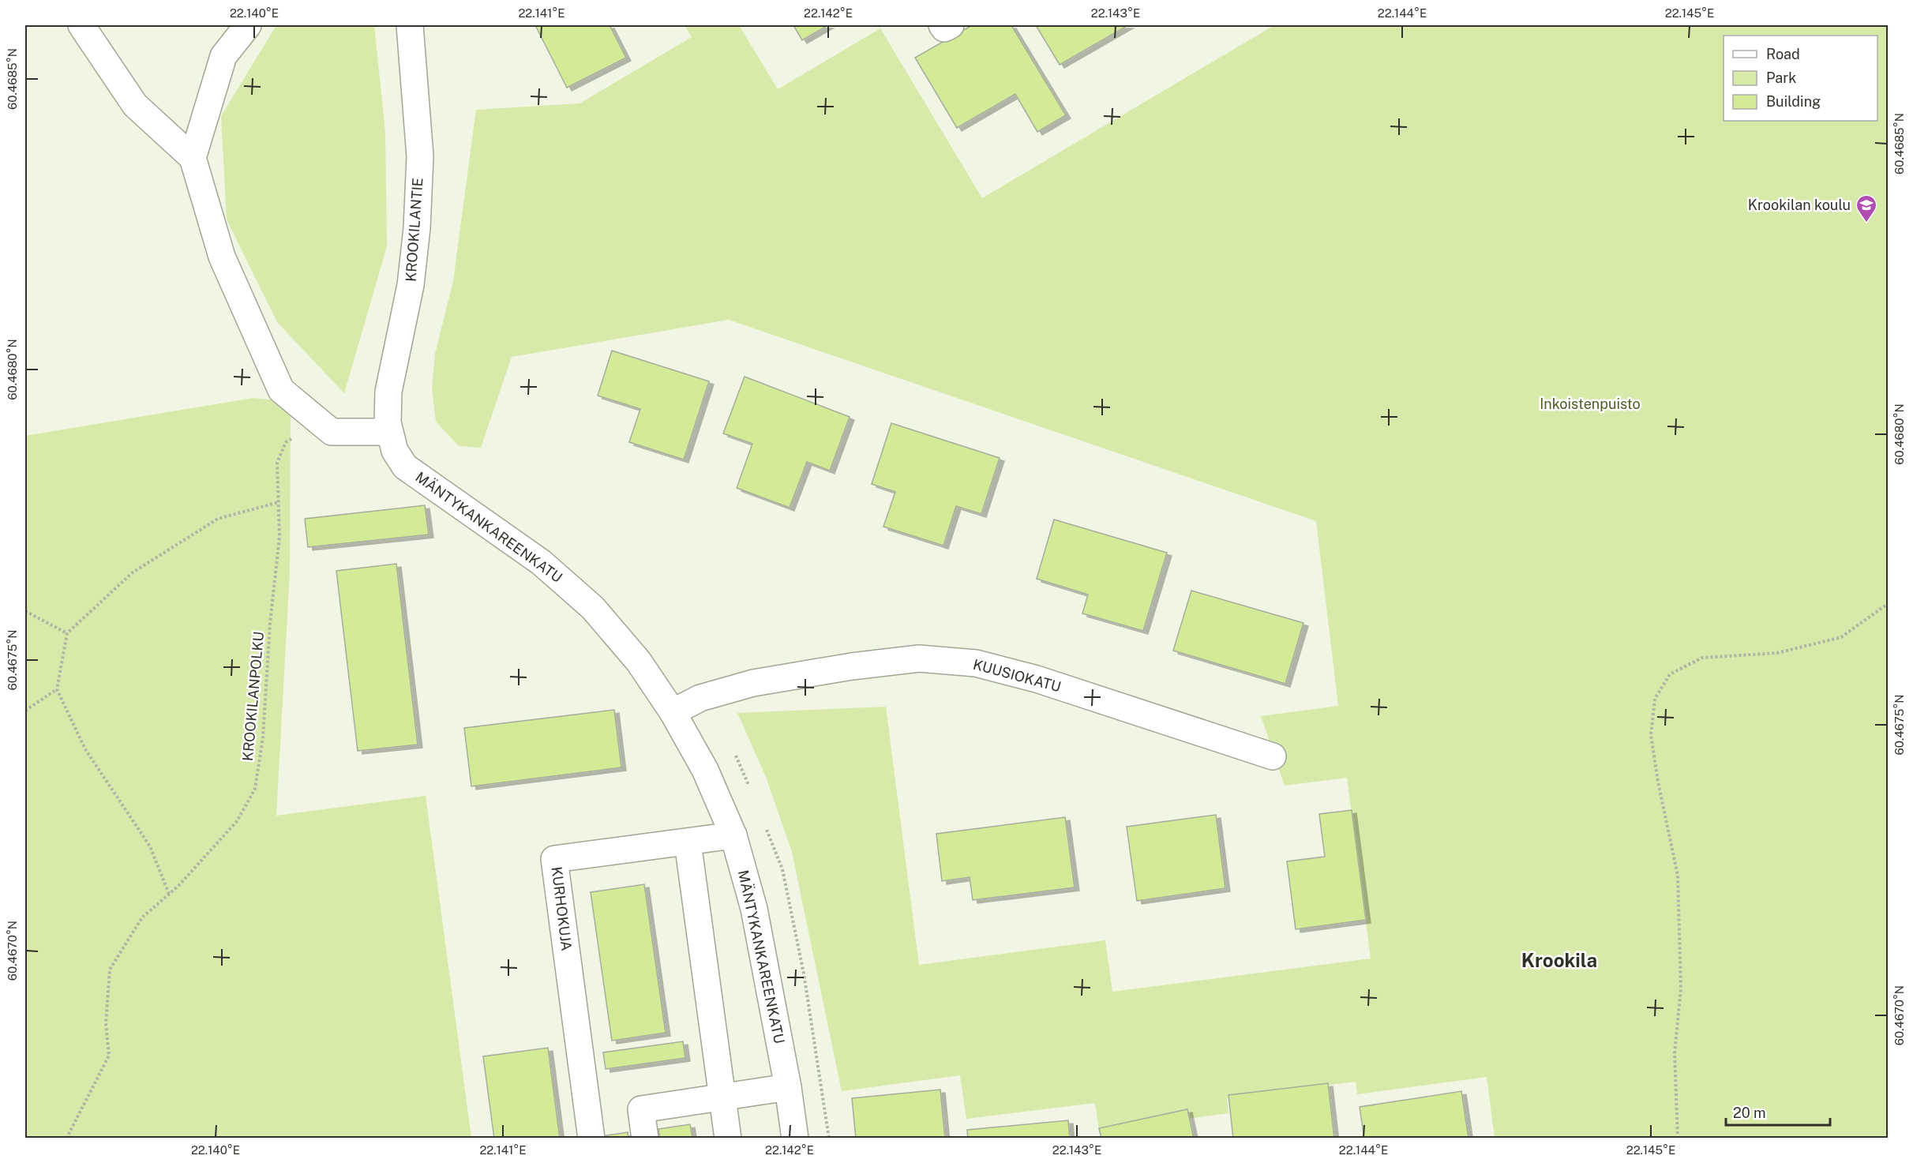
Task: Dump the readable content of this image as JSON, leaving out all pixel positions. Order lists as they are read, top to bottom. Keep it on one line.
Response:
{"streets":{"street":["KROOKILANTIE","MÄNTYKANKAREENKATU","KUUSIOKATU","KURHOKUJA"],"path":["KROOKILANPOLKU"]},"crossings":[["KROOKILANTIE","MÄNTYKANKAREENKATU"],["MÄNTYKANKAREENKATU","KUUSIOKATU"],["MÄNTYKANKAREENKATU","KURHOKUJA"]],"districts":["Krookila"],"parks":["Inkoistenpuisto"],"places":{"school or university":["Krookilan koulu"]},"legend":["Road","Park","Building"],"scale_bar":"20 m","coordinates":["22.140°E","22.141°E","22.142°E","22.143°E","22.144°E","22.145°E","60.4685°N","60.4680°N","60.4675°N","60.4670°N"]}
